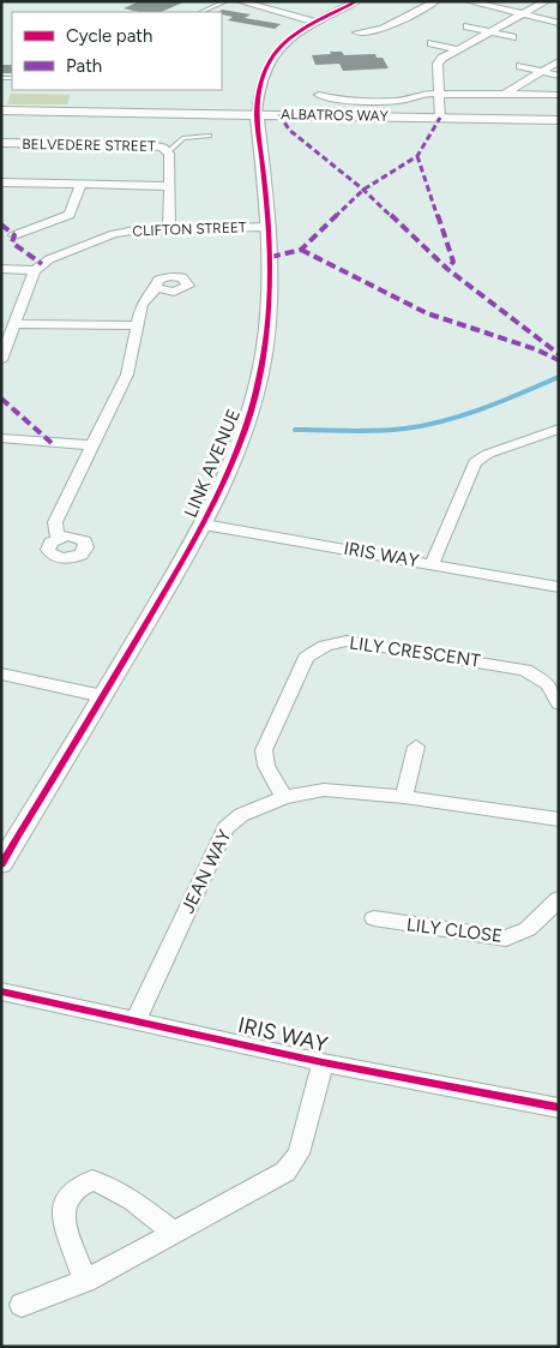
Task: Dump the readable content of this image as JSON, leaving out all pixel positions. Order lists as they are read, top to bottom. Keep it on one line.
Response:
{"streets":{"street":["ALBATROS WAY","BELVEDERE STREET","CLIFTON STREET","LINK AVENUE","IRIS WAY","LILY CRESCENT","JEAN WAY","LILY CLOSE"]},"crossings":[["ALBATROS WAY","LINK AVENUE"],["BELVEDERE STREET","CLIFTON STREET"],["CLIFTON STREET","LINK AVENUE"],["LINK AVENUE","IRIS WAY"],["IRIS WAY","JEAN WAY"],["LILY CRESCENT","JEAN WAY"]],"legend":["Cycle path","Path"]}
